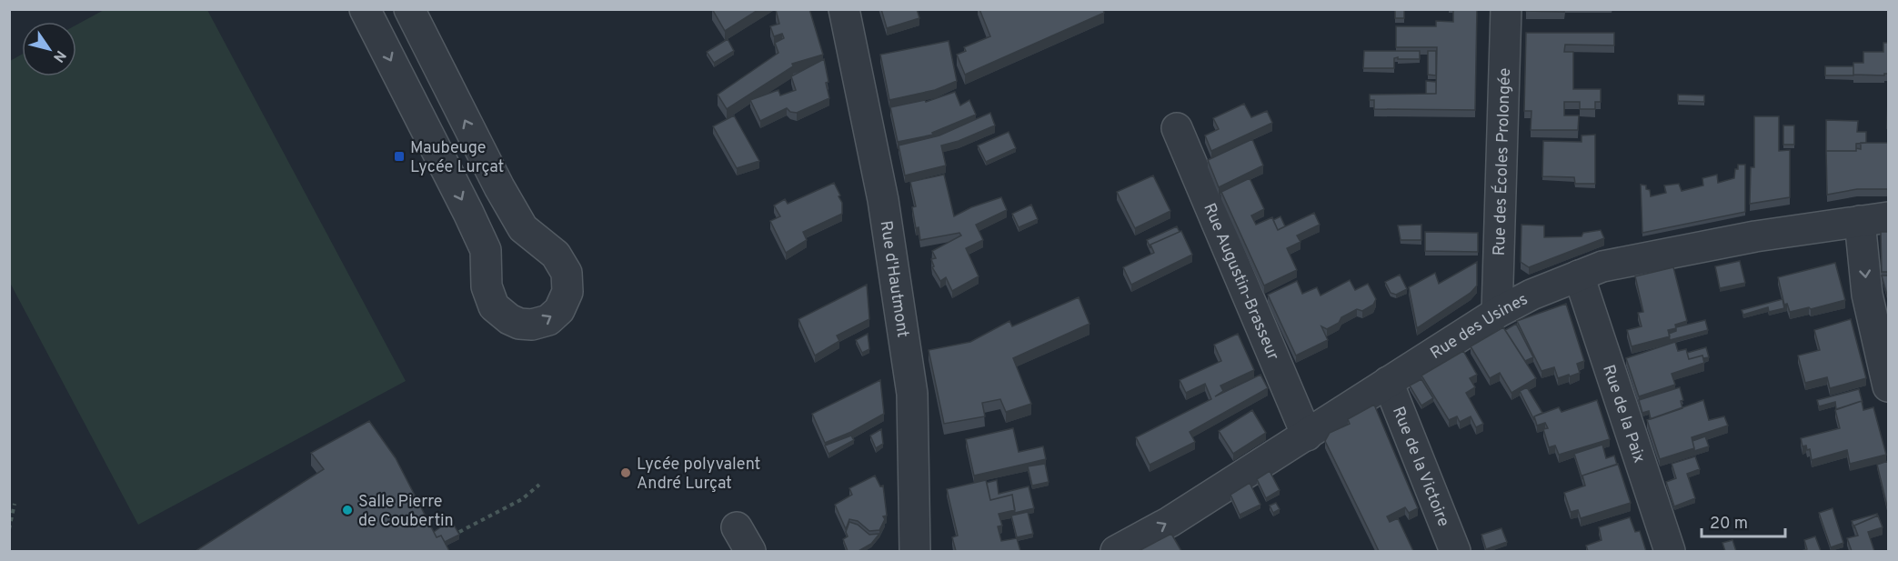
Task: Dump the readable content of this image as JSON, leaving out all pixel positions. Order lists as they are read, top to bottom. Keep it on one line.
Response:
{"streets":{"street":["Rue des Écoles Prolongée","Rue d'Hautmont","Rue Augustin-Brasseur","Rue des Usines","Rue de la Paix","Rue de la Victoire"]},"crossings":[["Rue des Écoles Prolongée","Rue des Usines"],["Rue Augustin-Brasseur","Rue des Usines"],["Rue des Usines","Rue de la Paix"],["Rue des Usines","Rue de la Victoire"]],"places":{"transit":["Maubeuge Lycée Lurçat"],"other":["Lycée polyvalent André Lurçat","Salle Pierre de Coubertin"]},"scale_bar":"20 m","north":"bottom right"}
